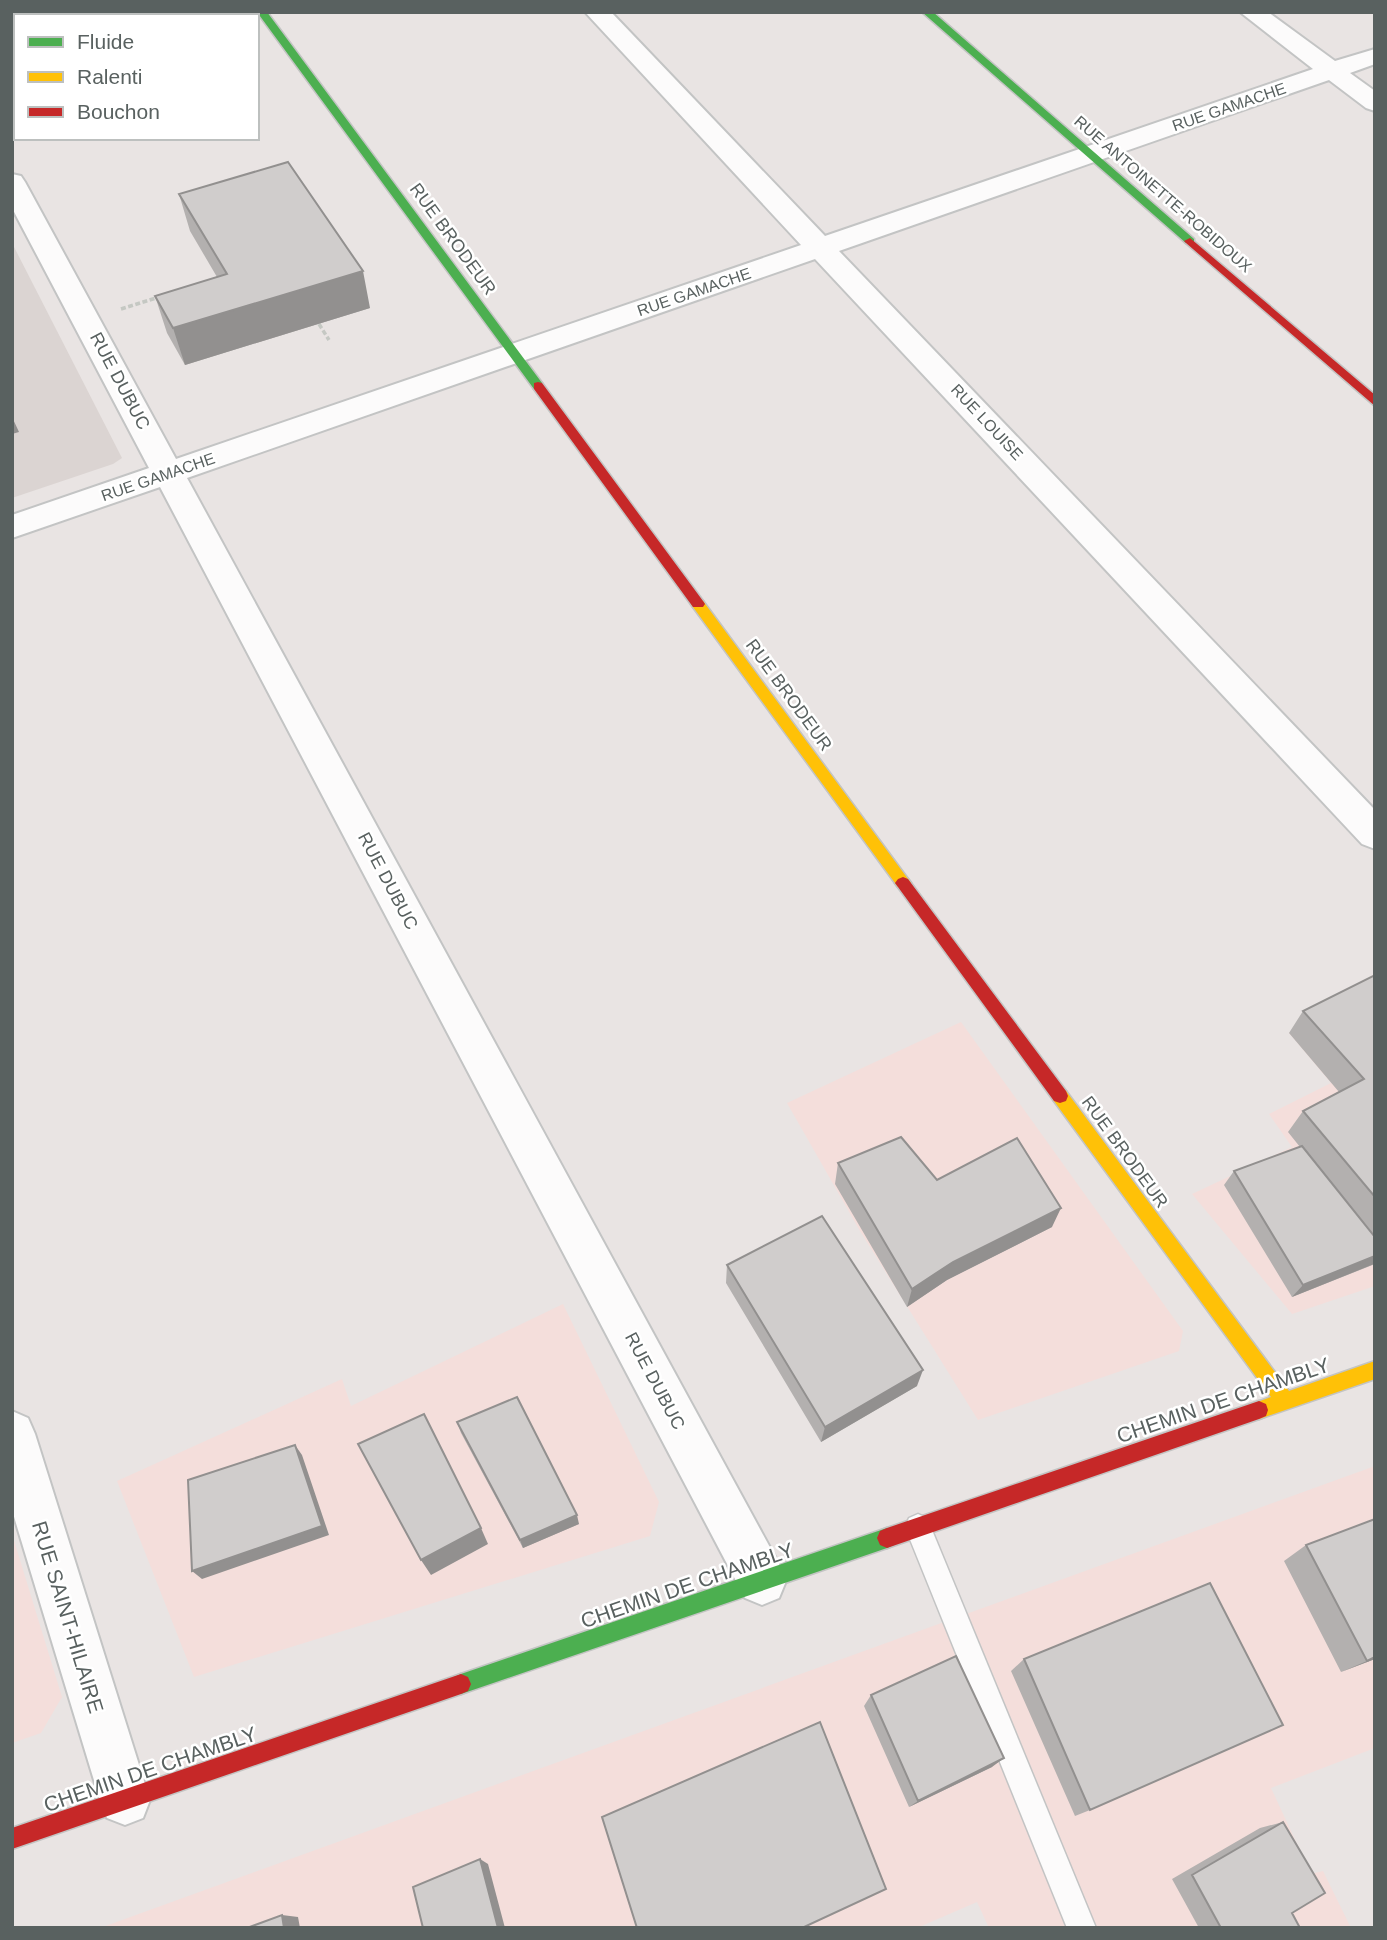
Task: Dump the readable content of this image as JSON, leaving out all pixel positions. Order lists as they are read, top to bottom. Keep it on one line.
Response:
{"streets":{"street":["RUE GAMACHE","RUE ANTOINETTE-ROBIDOUX","RUE BRODEUR","RUE DUBUC","RUE LOUISE","CHEMIN DE CHAMBLY","RUE SAINT-HILAIRE"]},"crossings":[["RUE GAMACHE","RUE ANTOINETTE-ROBIDOUX"],["RUE GAMACHE","RUE BRODEUR"],["RUE GAMACHE","RUE DUBUC"],["RUE GAMACHE","RUE LOUISE"],["RUE BRODEUR","CHEMIN DE CHAMBLY"],["RUE DUBUC","CHEMIN DE CHAMBLY"],["CHEMIN DE CHAMBLY","RUE SAINT-HILAIRE"]],"legend":["Fluide","Ralenti","Bouchon"]}
